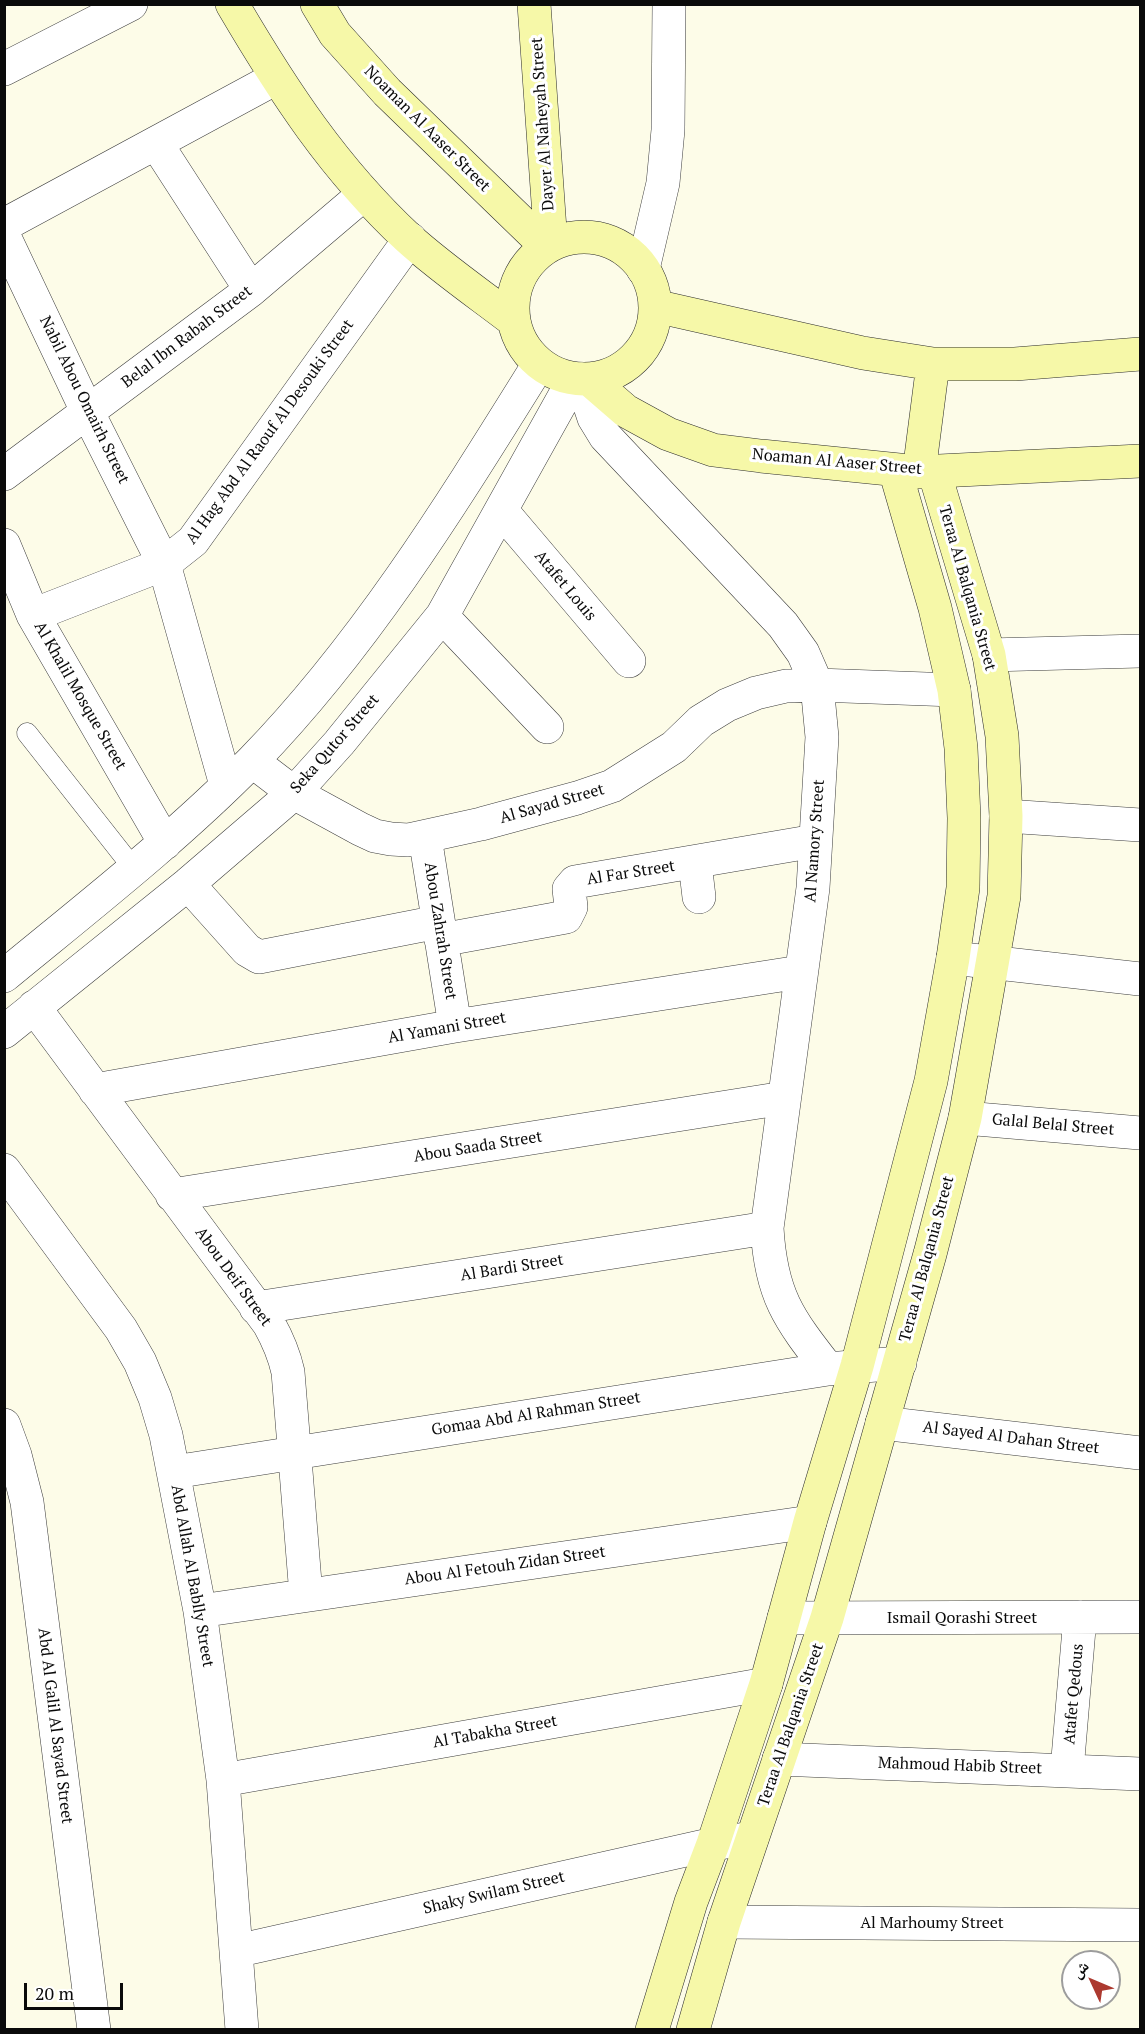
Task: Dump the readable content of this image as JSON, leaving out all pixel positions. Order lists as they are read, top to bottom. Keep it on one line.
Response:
{"streets":{"street":["Dayer Al Naheyah Street","Noaman Al Aaser Street","Belal Ibn Rabah Street","Nabil Abou Omairh Street","Al Hag Abd Al Raouf Al Desouki Street","Atafet Louis","Teraa Al Balqania Street","Al Khalil Mosque Street","Seka Qutor Street","Al Sayad Street","Al Namory Street","Al Far Street","Abou Zahrah Street","Al Yamani Street","Galal Belal Street","Abou Saada Street","Al Bardi Street","Abou Deif Street","Gomaa Abd Al Rahman Street","Al Sayed Al Dahan Street","Abou Al Fetouh Zidan Street","Abd Allah Al Bablly Street","Ismail Qorashi Street","Atafet Qedous","Abd Al Galil Al Sayad Street","Al Tabakha Street","Mahmoud Habib Street","Shaky Swilam Street","Al Marhoumy Street"]},"crossings":[["Dayer Al Naheyah Street","Noaman Al Aaser Street"],["Dayer Al Naheyah Street","Seka Qutor Street"],["Dayer Al Naheyah Street","Al Namory Street"],["Noaman Al Aaser Street","Teraa Al Balqania Street"],["Noaman Al Aaser Street","Seka Qutor Street"],["Noaman Al Aaser Street","Al Namory Street"],["Belal Ibn Rabah Street","Nabil Abou Omairh Street"],["Nabil Abou Omairh Street","Al Hag Abd Al Raouf Al Desouki Street"],["Al Hag Abd Al Raouf Al Desouki Street","Al Khalil Mosque Street"],["Atafet Louis","Seka Qutor Street"],["Teraa Al Balqania Street","Galal Belal Street"],["Teraa Al Balqania Street","Gomaa Abd Al Rahman Street"],["Teraa Al Balqania Street","Al Sayed Al Dahan Street"],["Teraa Al Balqania Street","Ismail Qorashi Street"],["Teraa Al Balqania Street","Mahmoud Habib Street"],["Teraa Al Balqania Street","Shaky Swilam Street"],["Teraa Al Balqania Street","Al Marhoumy Street"],["Seka Qutor Street","Al Sayad Street"],["Seka Qutor Street","Al Namory Street"],["Seka Qutor Street","Al Far Street"],["Seka Qutor Street","Abou Deif Street"],["Al Sayad Street","Al Namory Street"],["Al Sayad Street","Abou Zahrah Street"],["Al Namory Street","Al Far Street"],["Al Namory Street","Al Yamani Street"],["Al Namory Street","Abou Saada Street"],["Al Namory Street","Al Bardi Street"],["Al Namory Street","Gomaa Abd Al Rahman Street"],["Al Far Street","Abou Zahrah Street"],["Abou Zahrah Street","Al Yamani Street"],["Al Yamani Street","Abou Deif Street"],["Abou Saada Street","Abou Deif Street"],["Al Bardi Street","Abou Deif Street"],["Abou Deif Street","Gomaa Abd Al Rahman Street"],["Abou Deif Street","Abou Al Fetouh Zidan Street"],["Gomaa Abd Al Rahman Street","Abd Allah Al Bablly Street"],["Abou Al Fetouh Zidan Street","Abd Allah Al Bablly Street"],["Abd Allah Al Bablly Street","Al Tabakha Street"],["Abd Allah Al Bablly Street","Shaky Swilam Street"],["Ismail Qorashi Street","Atafet Qedous"],["Atafet Qedous","Mahmoud Habib Street"]],"scale_bar":"20 m","north":"top left"}
